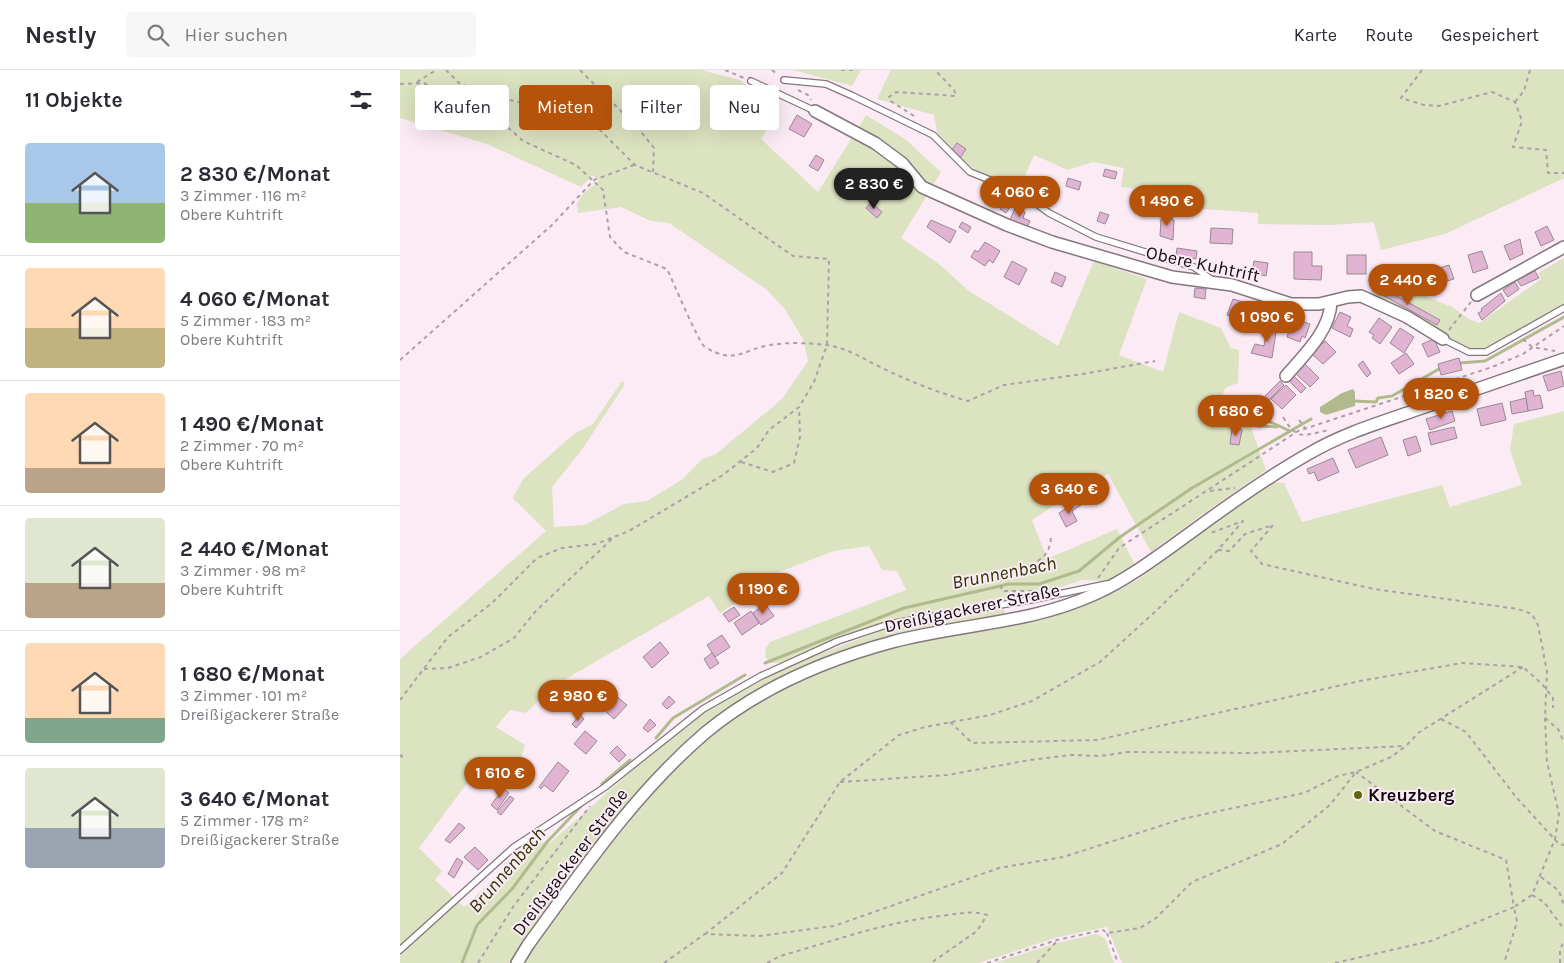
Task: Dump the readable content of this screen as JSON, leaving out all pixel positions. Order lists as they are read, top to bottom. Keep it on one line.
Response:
{"streets":{"street":["Obere Kuhtrift","Dreißigackerer Straße"]},"water":["Brunnenbach"],"places":["Kreuzberg"],"page":{"header":"Nestly","search":"Hier suchen","nav":["Karte","Route","Gespeichert"],"heading":"11 Objekte","chip":["Kaufen","Mieten","Filter","Neu"],"list":[{"name":"2 830 €/Monat","note":"3 Zimmer · 116 m² · Obere Kuhtrift"},{"name":"4 060 €/Monat","note":"5 Zimmer · 183 m² · Obere Kuhtrift"},{"name":"1 490 €/Monat","note":"2 Zimmer · 70 m² · Obere Kuhtrift"},{"name":"2 440 €/Monat","note":"3 Zimmer · 98 m² · Obere Kuhtrift"},{"name":"1 680 €/Monat","note":"3 Zimmer · 101 m² · Dreißigackerer Straße"},{"name":"3 640 €/Monat","note":"5 Zimmer · 178 m² · Dreißigackerer Straße"}],"price":["2 830 €","4 060 €","1 490 €","2 440 €","1 090 €","1 820 €","1 680 €","3 640 €","1 190 €","2 980 €","1 610 €"]}}
